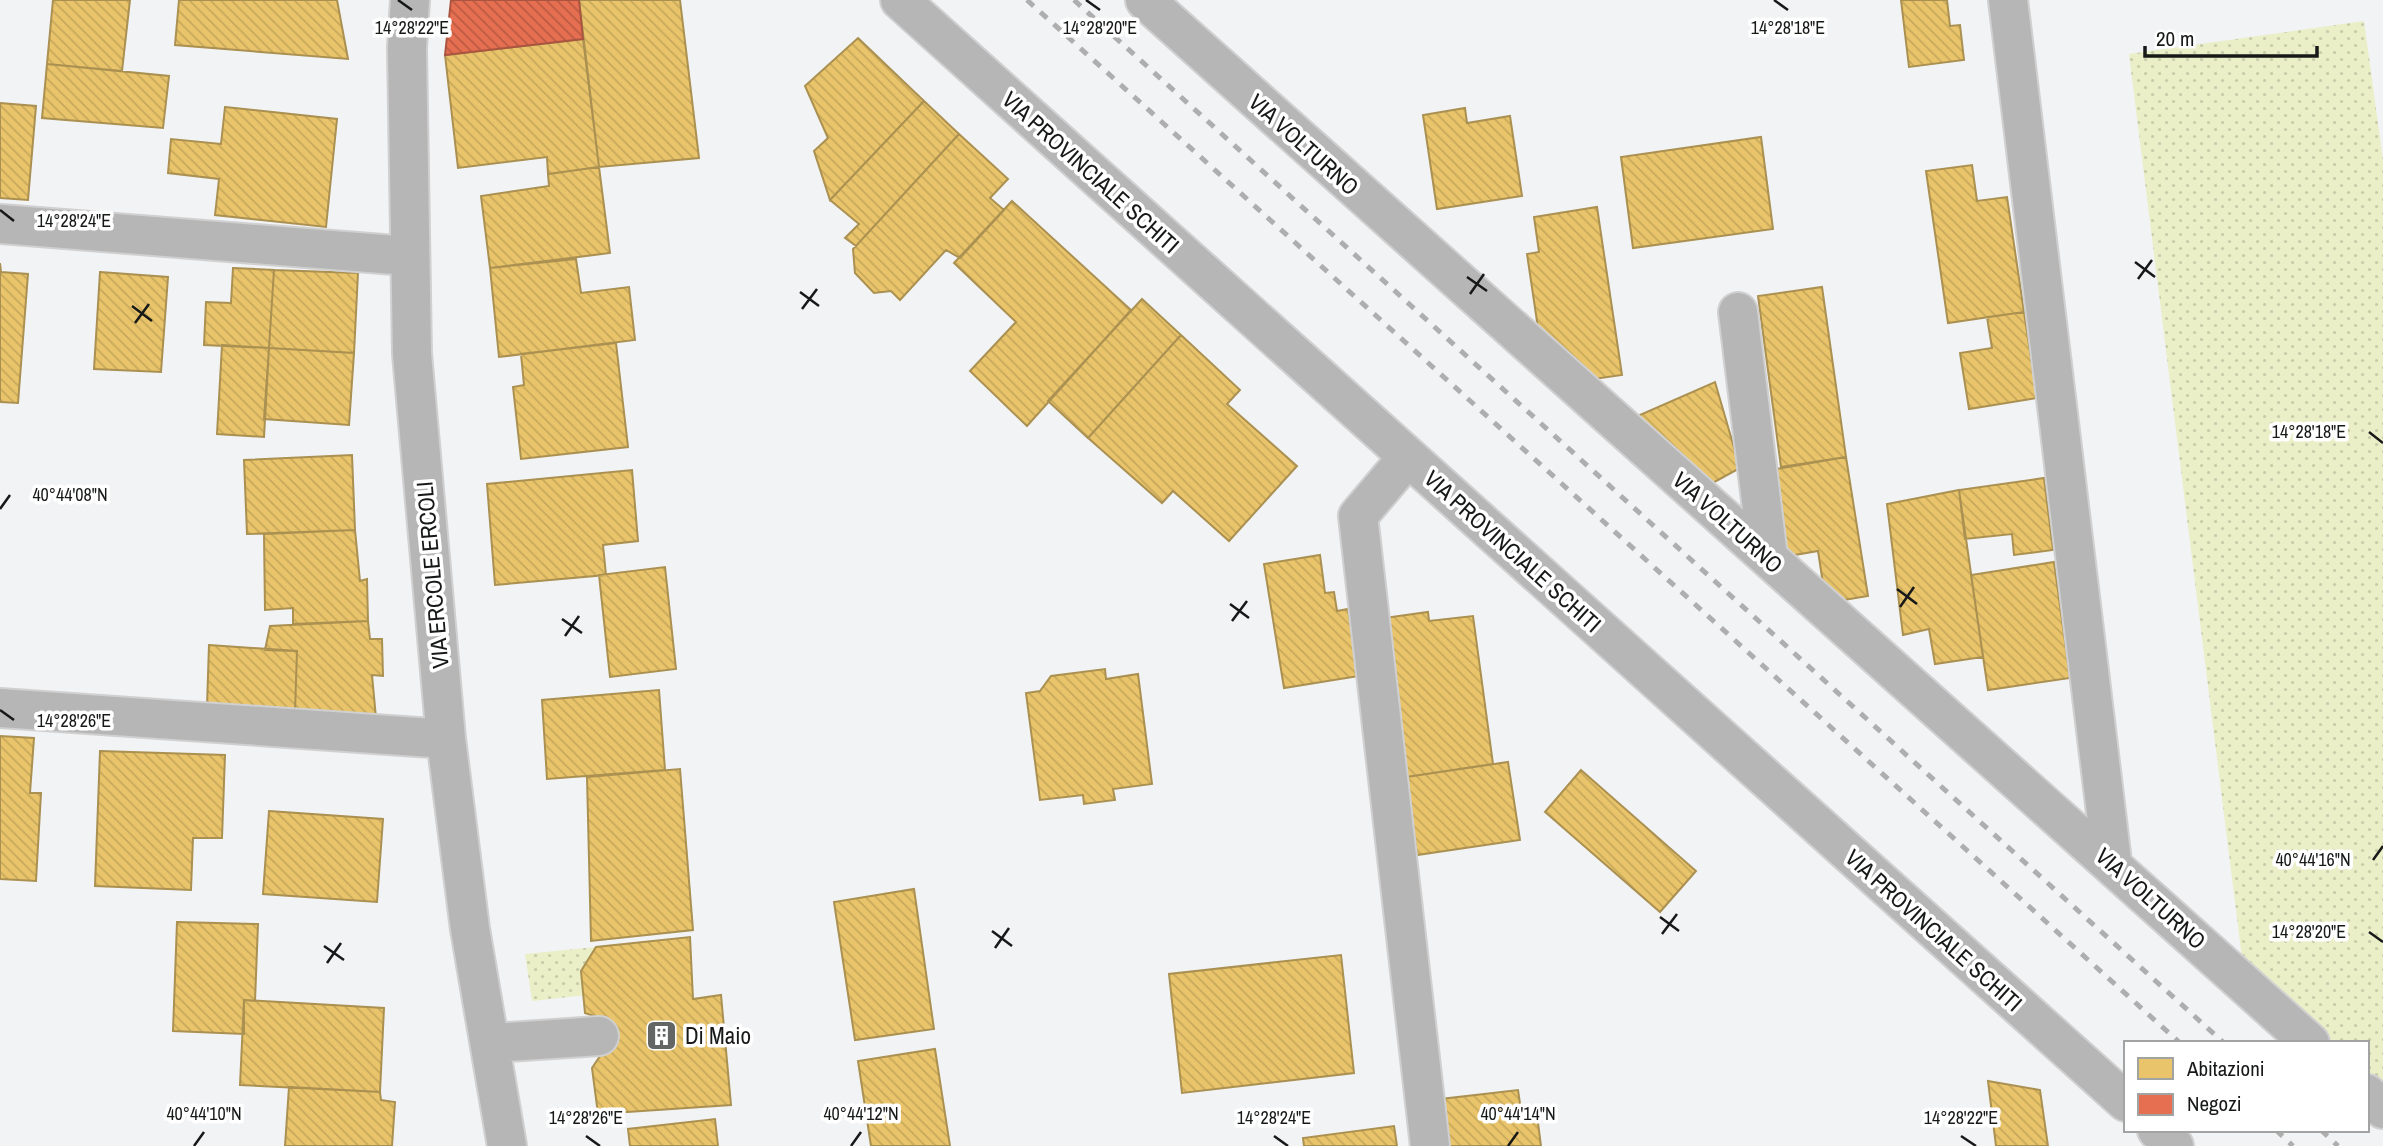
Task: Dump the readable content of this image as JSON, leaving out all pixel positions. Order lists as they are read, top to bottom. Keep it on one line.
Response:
{"streets":{"street":["VIA VOLTURNO","VIA PROVINCIALE SCHITI","VIA ERCOLE ERCOLI"]},"places":{"building":["Di Maio"]},"legend":["Abitazioni","Negozi"],"scale_bar":"20 m","coordinates":["14°28'22\"E","14°28'18\"E","14°28'20\"E","14°28'24\"E","40°44'08\"N","14°28'26\"E","40°44'16\"N","40°44'10\"N","40°44'12\"N","40°44'14\"N"]}
